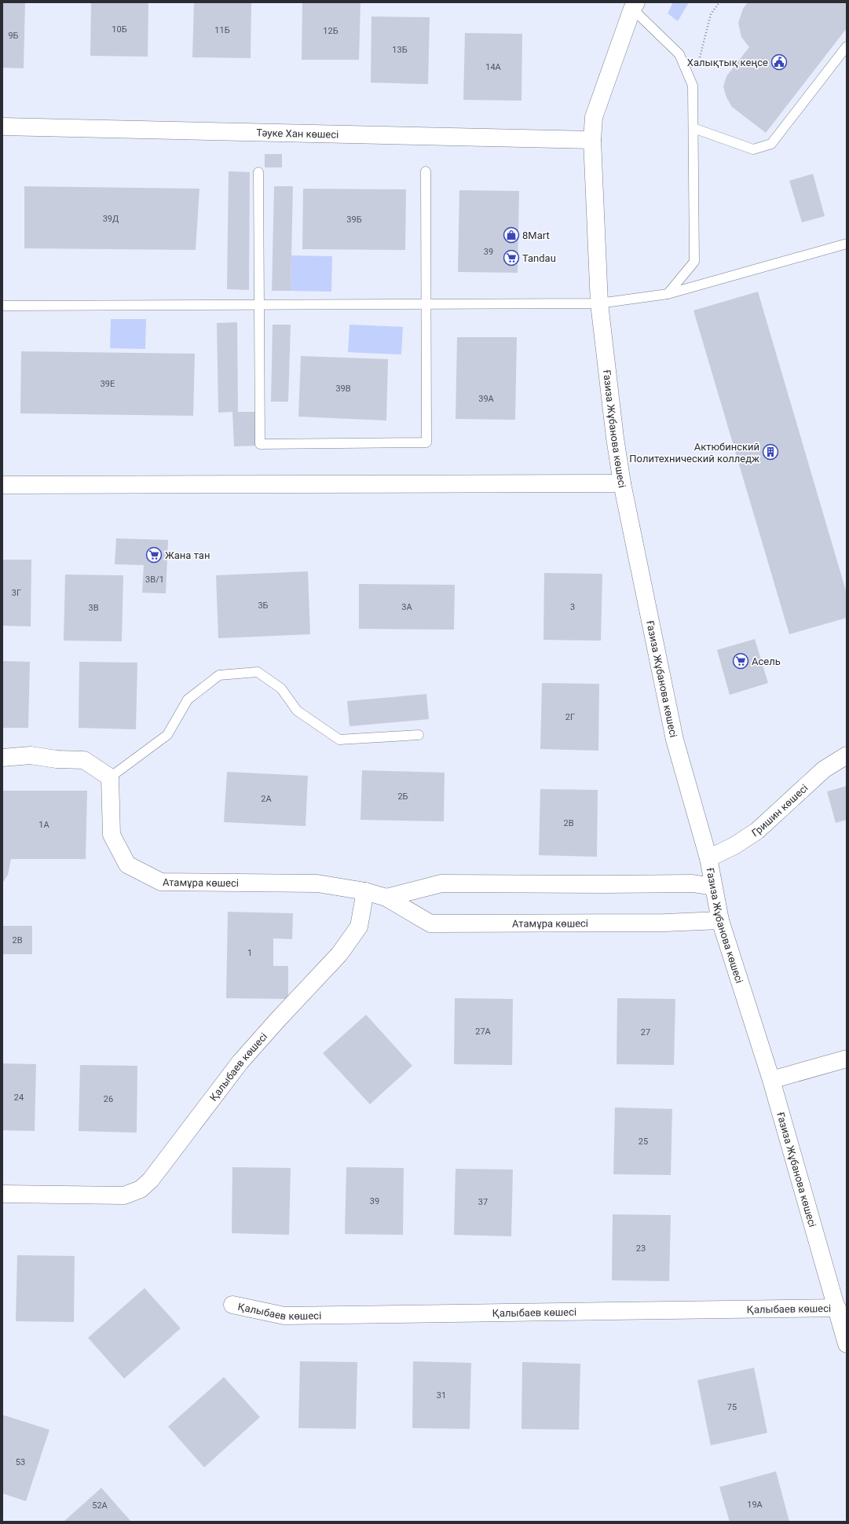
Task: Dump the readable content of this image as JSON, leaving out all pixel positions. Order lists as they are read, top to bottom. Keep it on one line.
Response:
{"streets":{"street":["Тәуке Хан көшесі","Ғазиза Жұбанова көшесі","Гришин көшесі","Атамұра көшесі","Қалыбаев көшесі"]},"crossings":[["Тәуке Хан көшесі","Ғазиза Жұбанова көшесі"],["Ғазиза Жұбанова көшесі","Гришин көшесі"],["Ғазиза Жұбанова көшесі","Атамұра көшесі"],["Ғазиза Жұбанова көшесі","Қалыбаев көшесі"],["Атамұра көшесі","Қалыбаев көшесі"]],"places":{"public building":["Халықтық кеңсе"],"shop":["8Mart"],"supermarket":["Tandau","Жана тан","Асель"],"building":["Актюбинский Политехнический колледж"]},"house_numbers":["10Б","11Б","12Б","9Б","13Б","14А","39Д","39Б","39","39Е","39В","39А","3В/1","3Г","3Б","3А","3","3В","2Г","2Б","2А","2В","1А","2В","1","27А","27","24","26","25","39","37","23","31","75","53","19А","52А"]}
